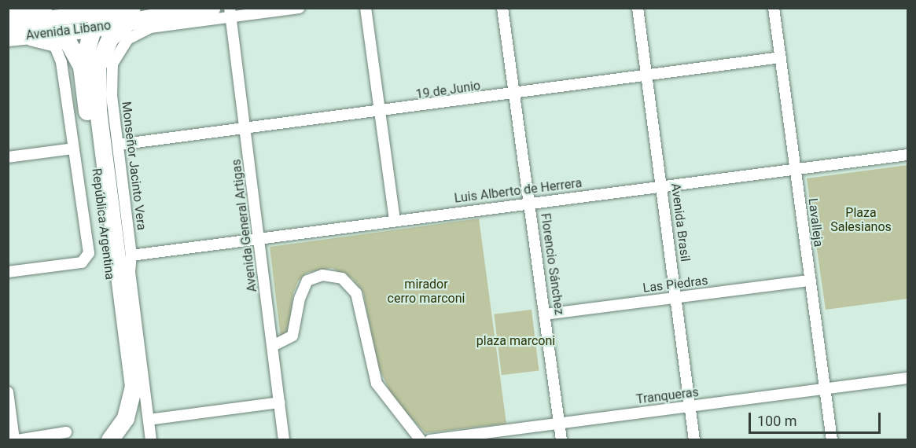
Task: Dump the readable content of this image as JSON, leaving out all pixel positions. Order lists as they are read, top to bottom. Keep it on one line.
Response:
{"streets":{"highway":["República Argentina"],"main road":["Avenida Libano"],"street":["19 de Junio","Monseñor Jacinto Vera","Luis Alberto de Herrera","Avenida Brasil","Lavalleja","Avenida General Artigas","Florencio Sánchez","Las Piedras","Tranqueras"]},"crossings":[["Avenida Libano","República Argentina"],["19 de Junio","Monseñor Jacinto Vera"],["19 de Junio","Avenida Brasil"],["19 de Junio","Lavalleja"],["19 de Junio","Avenida General Artigas"],["19 de Junio","Florencio Sánchez"],["Monseñor Jacinto Vera","Luis Alberto de Herrera"],["Monseñor Jacinto Vera","Avenida General Artigas"],["Luis Alberto de Herrera","Avenida Brasil"],["Luis Alberto de Herrera","Lavalleja"],["Luis Alberto de Herrera","Avenida General Artigas"],["Luis Alberto de Herrera","Florencio Sánchez"],["Avenida Brasil","Las Piedras"],["Avenida Brasil","Tranqueras"],["Lavalleja","Las Piedras"],["Lavalleja","Tranqueras"],["Florencio Sánchez","Las Piedras"],["Florencio Sánchez","Tranqueras"]],"parks":["Plaza Salesianos","mirador cerro marconi","plaza marconi"],"scale_bar":"100 m"}
